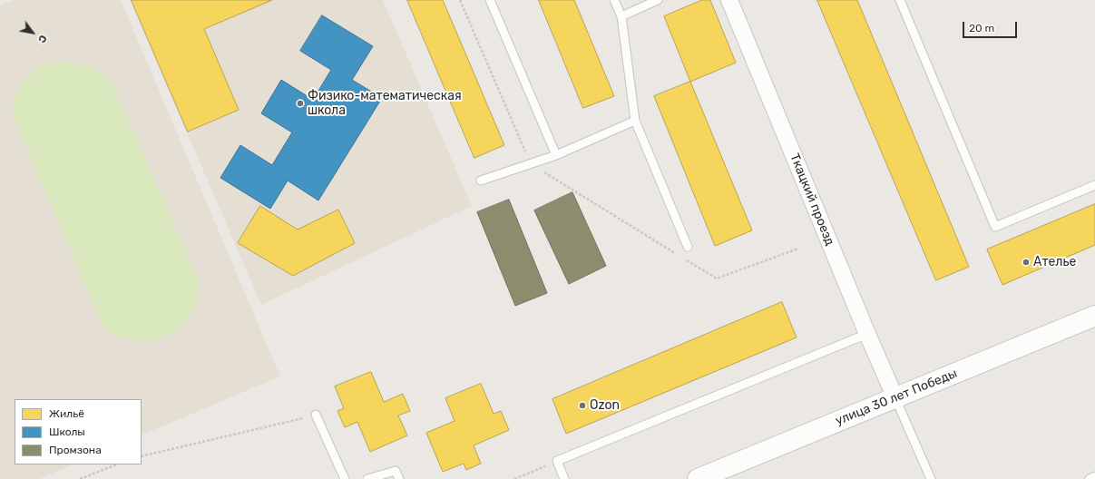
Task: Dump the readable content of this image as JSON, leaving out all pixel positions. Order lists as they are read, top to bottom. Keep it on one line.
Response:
{"streets":{"street":["Ткацкий проезд","улица 30 лет Победы"]},"crossings":[["Ткацкий проезд","улица 30 лет Победы"]],"places":["Физико-математическая школа","Ателье","Ozon"],"legend":["Жильё","Школы","Промзона"],"scale_bar":"20 m","north":"bottom right"}
